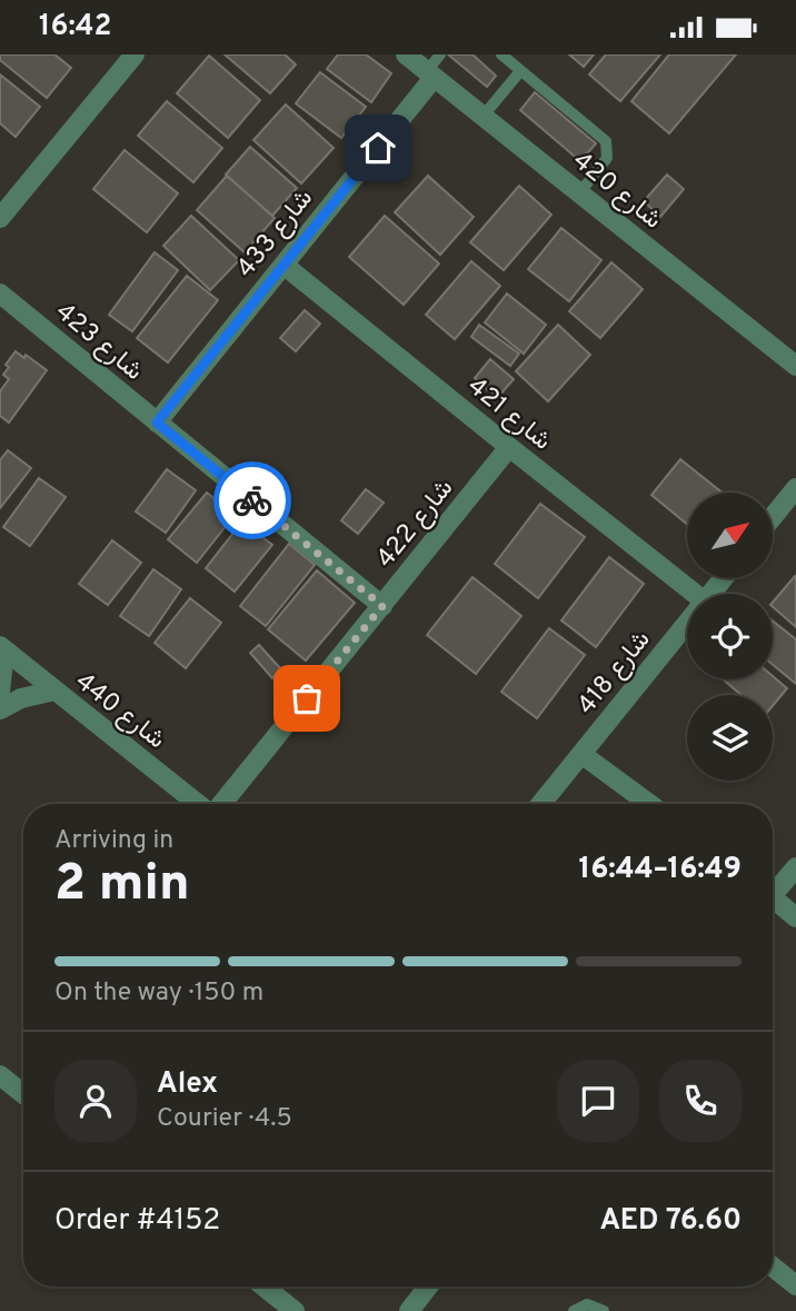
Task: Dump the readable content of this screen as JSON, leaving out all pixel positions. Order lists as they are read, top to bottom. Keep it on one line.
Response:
{"streets":{"street":["شارع 420","شارع 433","شارع 423","شارع 421","شارع 422","شارع 418","شارع 440"]},"crossings":[["شارع 420","شارع 433"],["شارع 433","شارع 423"],["شارع 433","شارع 421"],["شارع 423","شارع 422"],["شارع 421","شارع 422"]],"north":"top right","page":{"status":"16:42","heading":["2 min","Arriving in","16:44–16:49"],"panel":["Alex","Courier · 4.5","Order #4152","AED 76.60"],"bar":"On the way · 150 m"}}
